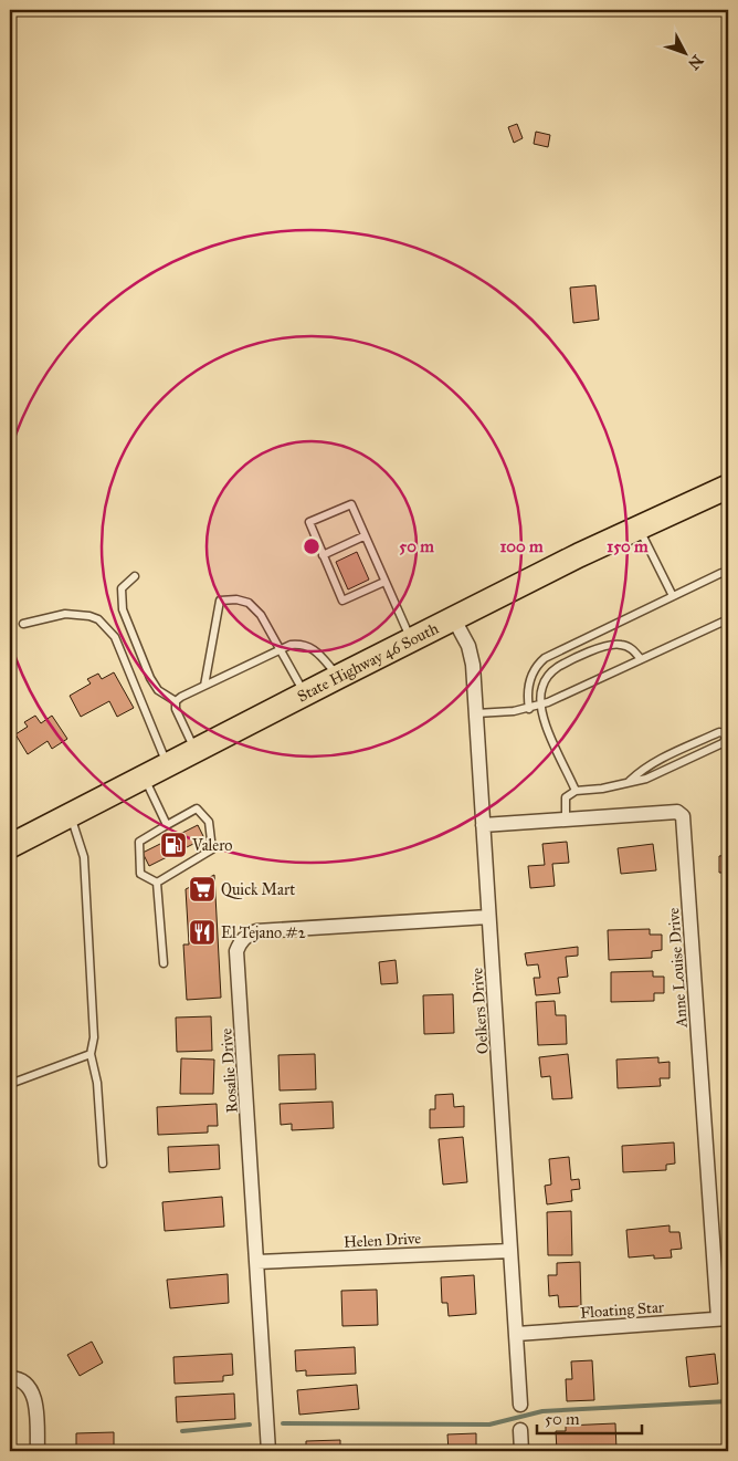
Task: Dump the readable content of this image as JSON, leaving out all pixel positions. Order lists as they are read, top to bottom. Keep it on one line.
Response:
{"streets":{"main road":["State Highway 46 South"],"street":["Anne Louise Drive","Oelkers Drive","Rosalie Drive","Helen Drive","Floating Star"]},"crossings":[["State Highway 46 South","Oelkers Drive"],["Anne Louise Drive","Oelkers Drive"],["Anne Louise Drive","Floating Star"],["Oelkers Drive","Rosalie Drive"],["Oelkers Drive","Helen Drive"],["Oelkers Drive","Floating Star"],["Rosalie Drive","Helen Drive"]],"places":{"fuel station":["Valero"],"supermarket":["Quick Mart"],"restaurant":["El Tejano #2"]},"scale_bar":"50 m","north":"bottom right","rings":["50 m","100 m","150 m"]}
